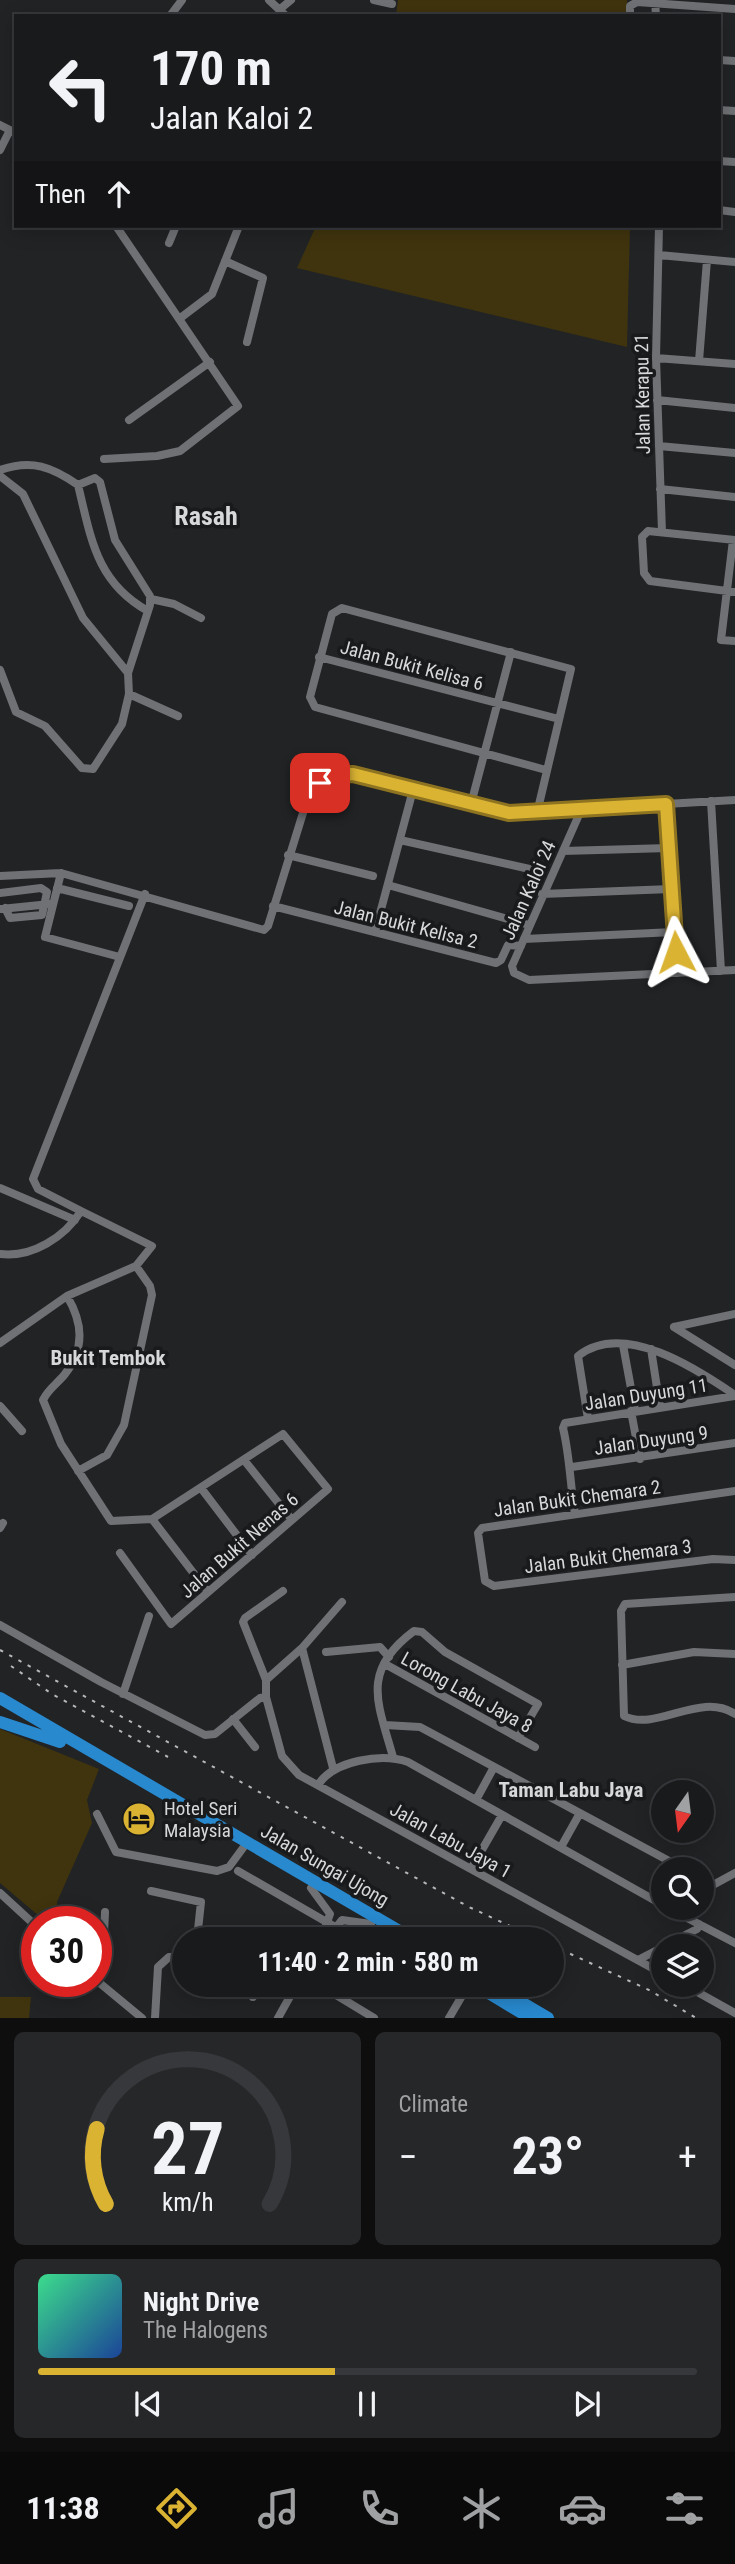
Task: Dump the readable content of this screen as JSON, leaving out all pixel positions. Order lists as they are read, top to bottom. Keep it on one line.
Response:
{"streets":{"highway":["Jalan Sungai Ujong"],"street":["Jalan Kerapu 21","Jalan Bukit Kelisa 6","Jalan Kaloi 24","Jalan Bukit Kelisa 2","Jalan Duyung 11","Jalan Duyung 9","Jalan Bukit Chemara 2","Jalan Bukit Nenas 6","Jalan Bukit Chemara 3","Lorong Labu Jaya 8","Jalan Labu Jaya 1"]},"crossings":[["Jalan Kaloi 24","Jalan Bukit Kelisa 2"],["Jalan Duyung 11","Jalan Duyung 9"],["Jalan Bukit Chemara 2","Jalan Bukit Chemara 3"]],"districts":["Rasah","Bukit Tembok","Taman Labu Jaya"],"places":{"hotel":["Hotel Seri Malaysia"]},"north":"bottom","page":{"turn":["170 m","Jalan Kaloi 2"],"then":"Then","limit":"30","trip":"11:40 · 2 min · 580 m","tile":"Climate","heat":["−","23°","+"],"song":["Night Drive","The Halogens"],"tabs":"11:38","gauge":["27","km/h"]}}
